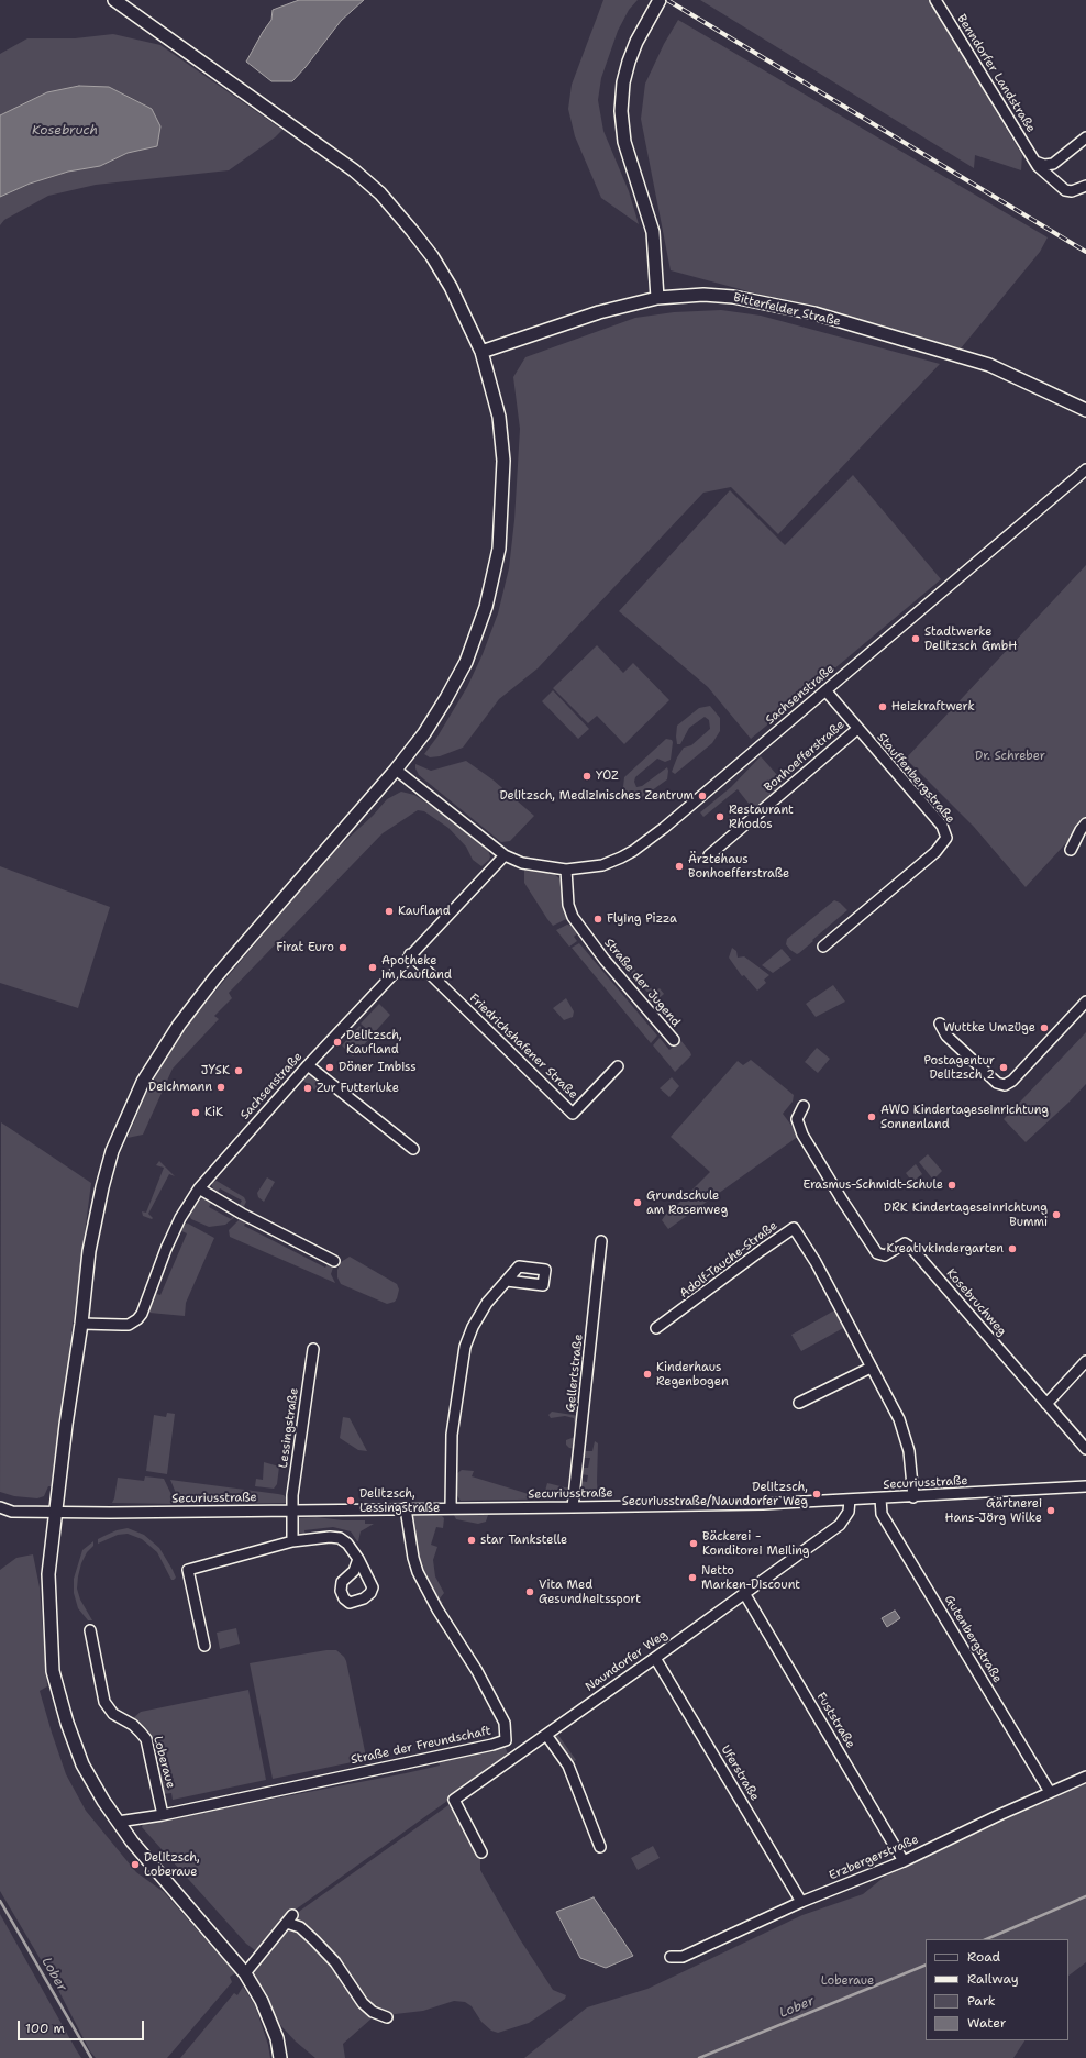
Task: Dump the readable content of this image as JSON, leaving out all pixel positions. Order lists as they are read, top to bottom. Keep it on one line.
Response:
{"streets":{"main road":["Bitterfelder Straße"],"street":["Benndorfer Landstraße","Sachsenstraße","Bonhoefferstraße","Stauffenbergstraße","Straße der Jugend","Friedrichshafener Straße","Adolf-Tauche-Straße","Kosebruchweg","Gellertstraße","Lessingstraße","Securiusstraße","Gutenbergstraße","Naundorfer Weg","Fuststraße","Straße der Freundschaft","Loberaue","Uferstraße","Erzbergerstraße"]},"crossings":[["Sachsenstraße","Stauffenbergstraße"],["Sachsenstraße","Straße der Jugend"],["Sachsenstraße","Friedrichshafener Straße"],["Bonhoefferstraße","Stauffenbergstraße"],["Adolf-Tauche-Straße","Securiusstraße"],["Gellertstraße","Securiusstraße"],["Lessingstraße","Securiusstraße"],["Securiusstraße","Gutenbergstraße"],["Securiusstraße","Naundorfer Weg"],["Securiusstraße","Straße der Freundschaft"],["Gutenbergstraße","Erzbergerstraße"],["Naundorfer Weg","Fuststraße"],["Naundorfer Weg","Uferstraße"],["Fuststraße","Erzbergerstraße"],["Straße der Freundschaft","Loberaue"],["Uferstraße","Erzbergerstraße"]],"water":["Kosebruch","Lober"],"parks":["Dr. Schreber","Loberaue"],"places":["Stadtwerke Delitzsch GmbH","Heizkraftwerk","YOZ","Delitzsch, Medizinisches Zentrum","Restaurant Rhodos","Ärztehaus Bonhoefferstraße","Kaufland","Flying Pizza","Firat Euro","Apotheke im Kaufland","Wuttke Umzüge","Delitzsch, Kaufland","Döner Imbiss","Postagentur Delitzsch 2","JYSK","Deichmann","Zur Futterluke","KiK","AWO Kindertageseinrichtung Sonnenland","Erasmus-Schmidt-Schule","Grundschule am Rosenweg","DRK Kindertageseinrichtung Bummi","Kreativkindergarten","Kinderhaus Regenbogen","Delitzsch, Securiusstraße/Naundorfer Weg","Delitzsch, Lessingstraße","Gärtnerei Hans-Jörg Wilke","star Tankstelle","Bäckerei - Konditorei Meiling","Netto Marken-Discount","Vita Med Gesundheitssport","Delitzsch, Loberaue"],"legend":["Road","Railway","Park","Water"],"scale_bar":"100 m"}
